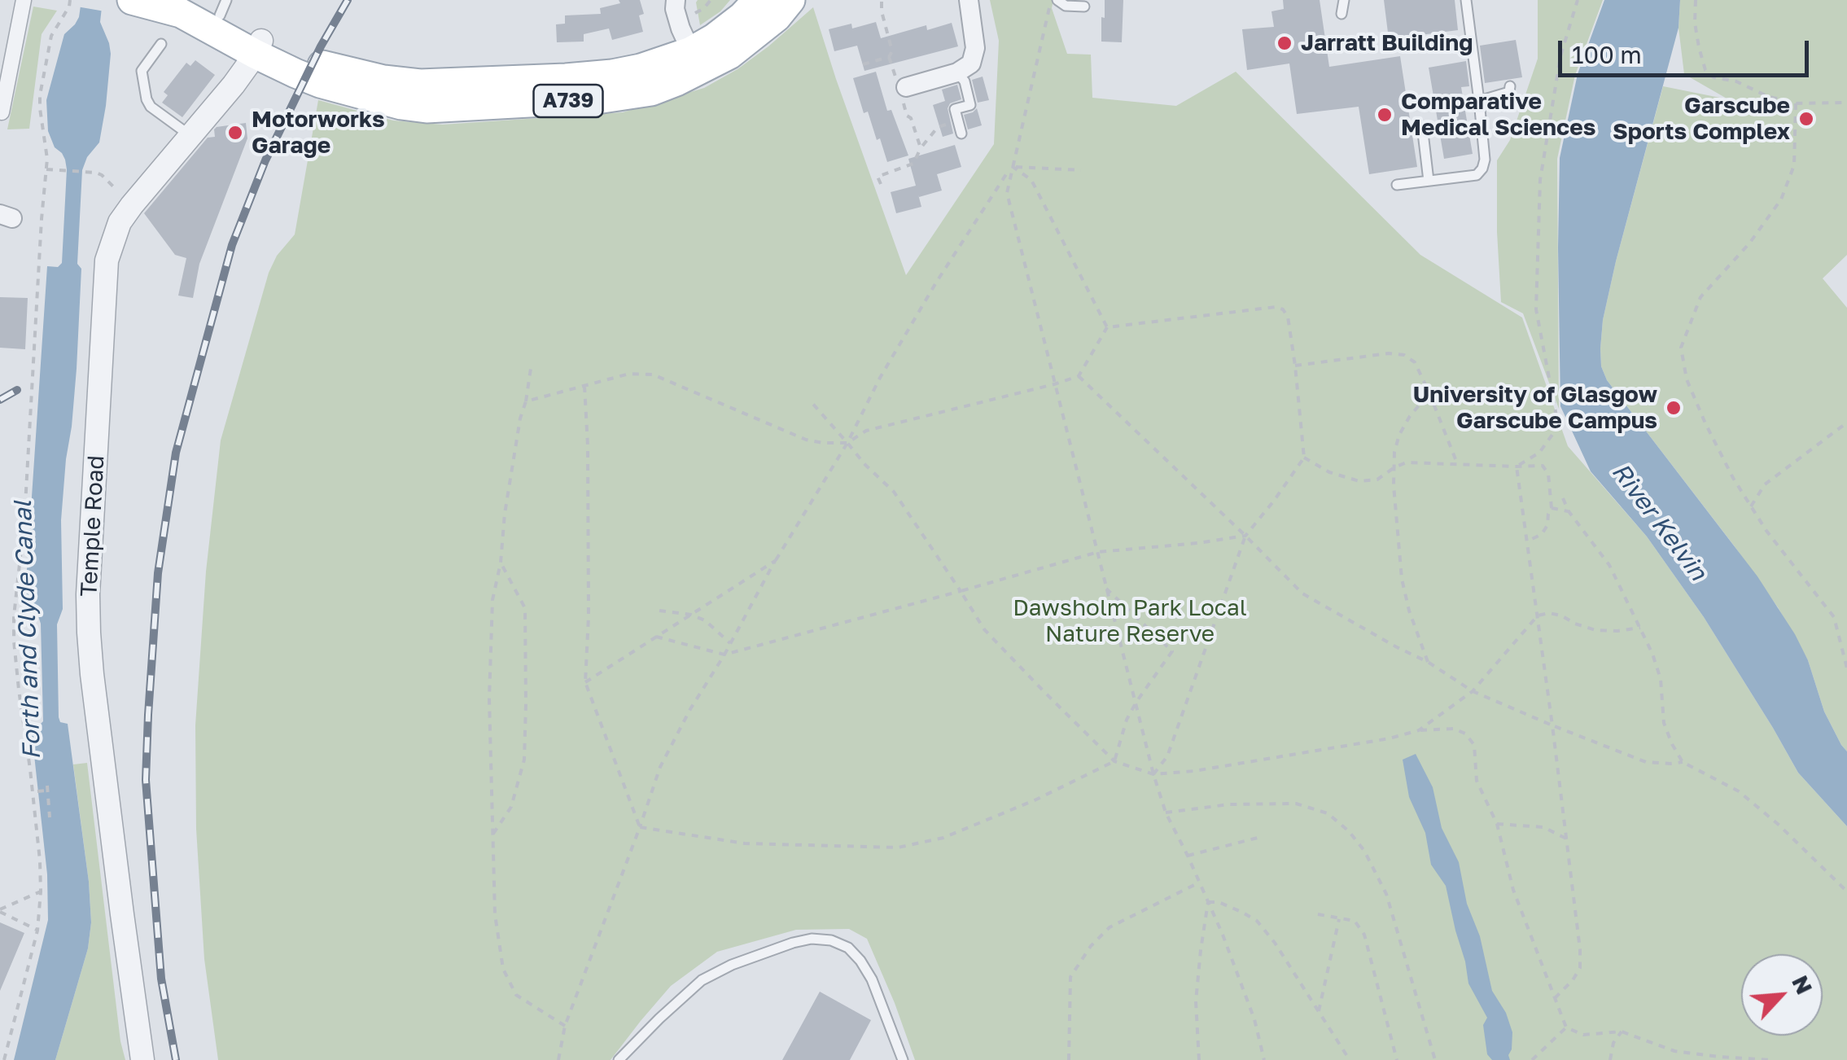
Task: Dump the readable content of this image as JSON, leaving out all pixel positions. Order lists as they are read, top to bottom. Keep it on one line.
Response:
{"streets":{"main road":["A739"],"street":["Temple Road"]},"crossings":[["A739","Temple Road"]],"water":["River Kelvin","Forth and Clyde Canal"],"parks":["Dawsholm Park Local Nature Reserve"],"places":["Jarratt Building","Comparative Medical Sciences","Garscube Sports Complex","Motorworks Garage","University of Glasgow Garscube Campus"],"scale_bar":"100 m","north":"top right"}
